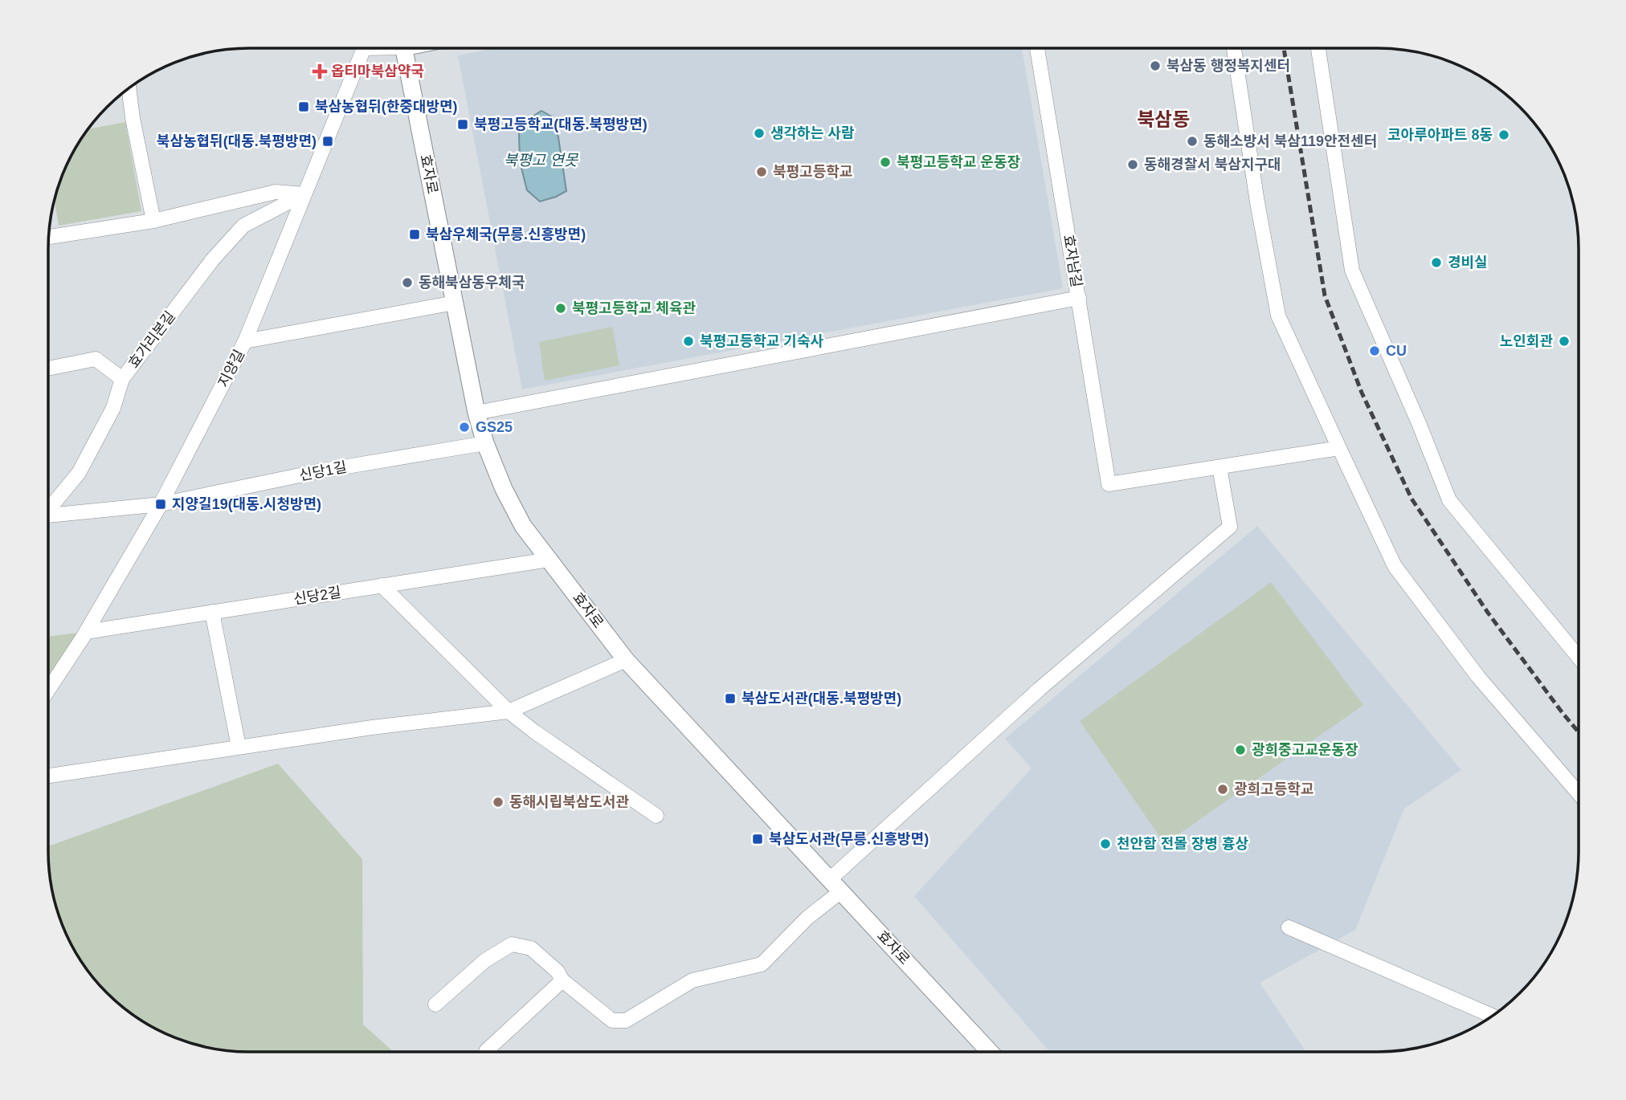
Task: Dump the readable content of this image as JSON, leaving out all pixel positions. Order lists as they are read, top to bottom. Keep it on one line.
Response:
{"streets":{"street":["효자로","효자남길","효가리본길","지양길","신당1길","신당2길"]},"crossings":[["효자로","신당1길"],["효자로","신당2길"],["효가리본길","지양길"],["지양길","신당1길"],["지양길","신당2길"]],"districts":["북삼동"],"water":["북평고 연못"],"places":{"other":["북삼동 행정복지센터","생각하는 사람","코아루아파트 8동","동해소방서 북삼119안전센터","북평고등학교 운동장","동해경찰서 북삼지구대","북평고등학교","경비실","동해북삼동우체국","북평고등학교 체육관","북평고등학교 기숙사","노인회관","CU","GS25","광희중고교운동장","광희고등학교","동해시립북삼도서관","천안함 전몰 장병 흉상"],"health":["옵티마북삼약국"],"transit":["북삼농협뒤(한중대방면)","북평고등학교(대동.북평방면)","북삼농협뒤(대동.북평방면)","북삼우체국(무릉.신흥방면)","지양길19(대동.시청방면)","북삼도서관(대동.북평방면)","북삼도서관(무릉.신흥방면)"]}}
